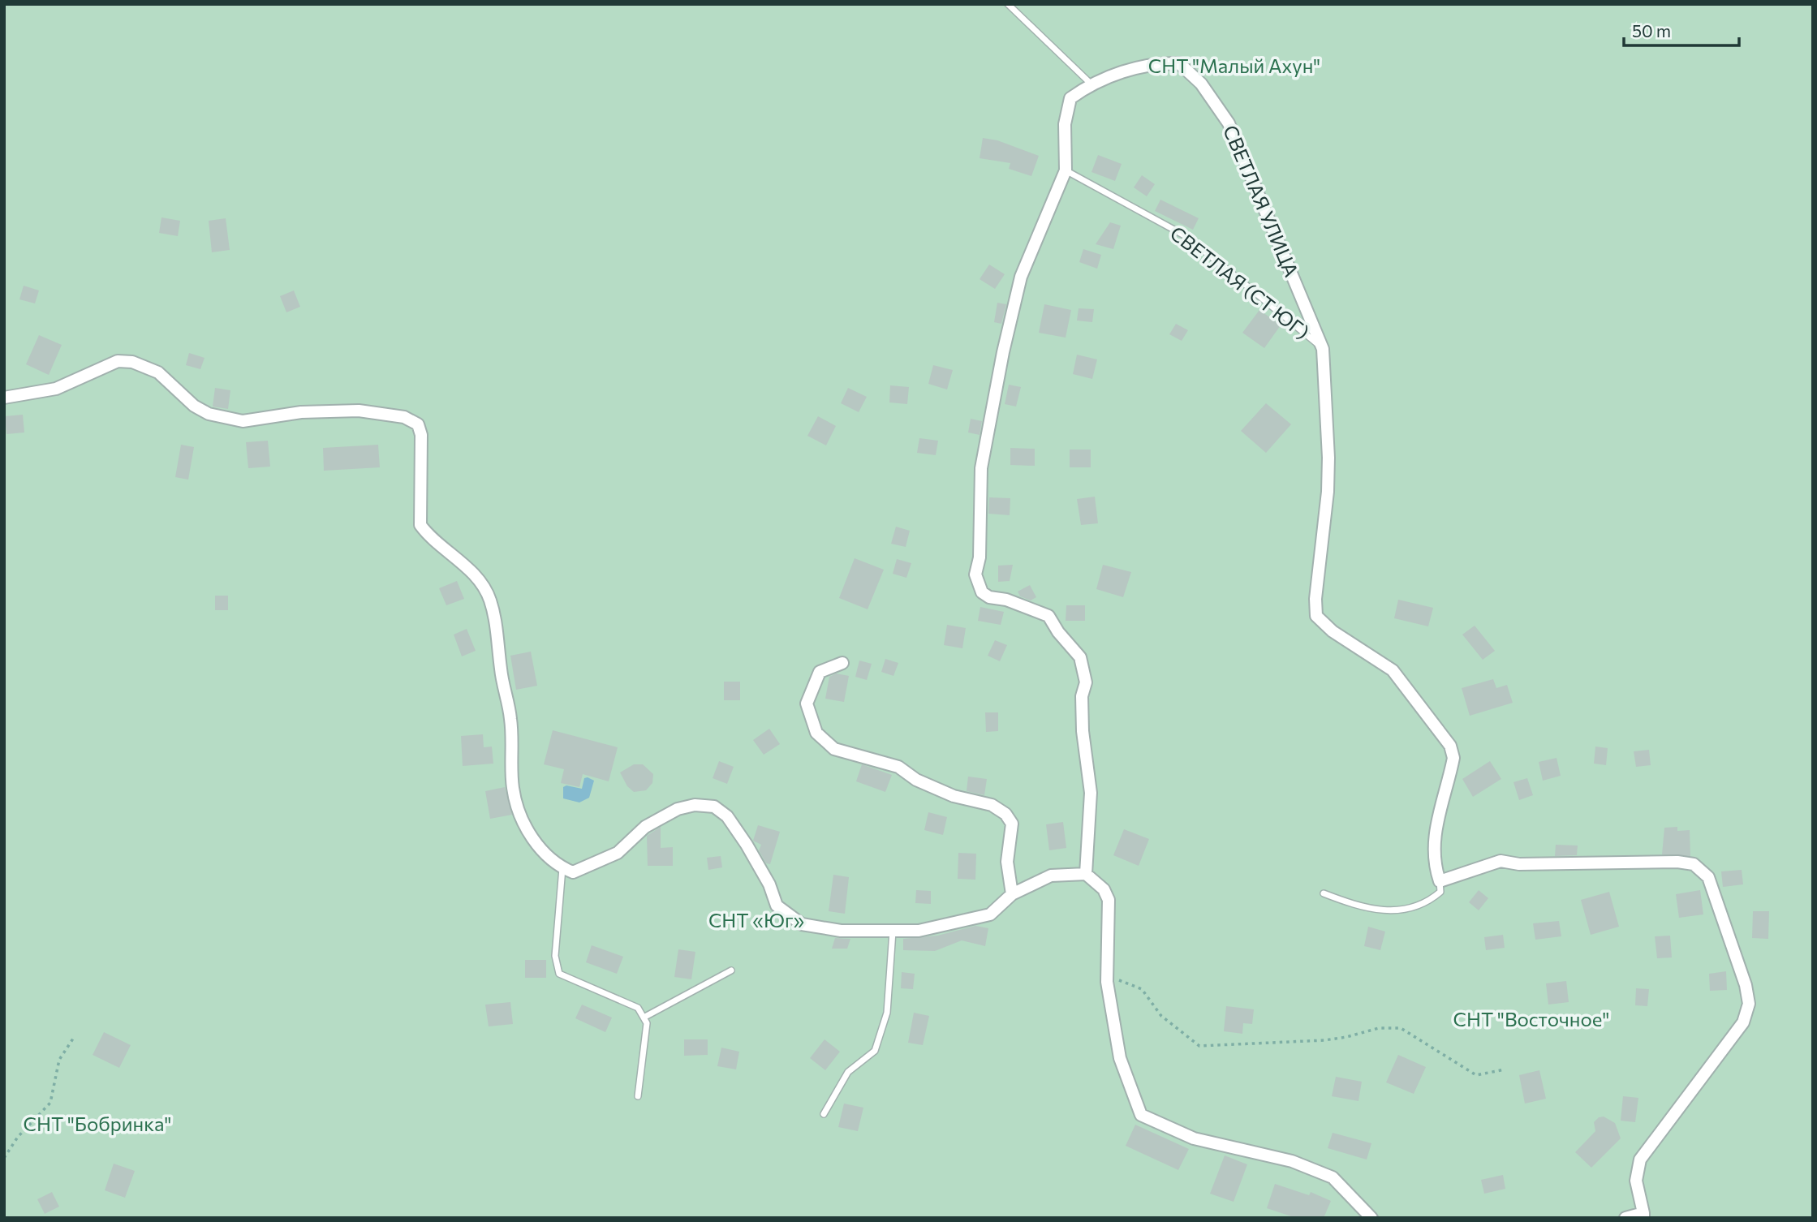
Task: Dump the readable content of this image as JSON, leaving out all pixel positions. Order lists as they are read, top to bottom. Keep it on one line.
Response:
{"streets":{"street":["СВЕТЛАЯ УЛИЦА"],"lane":["СВЕТЛАЯ (СТ ЮГ)"]},"crossings":[["СВЕТЛАЯ УЛИЦА","СВЕТЛАЯ (СТ ЮГ)"]],"parks":["СНТ \"Малый Ахун\"","СНТ «Юг»","СНТ \"Восточное\"","СНТ \"Бобринка\""],"scale_bar":"50 m"}
